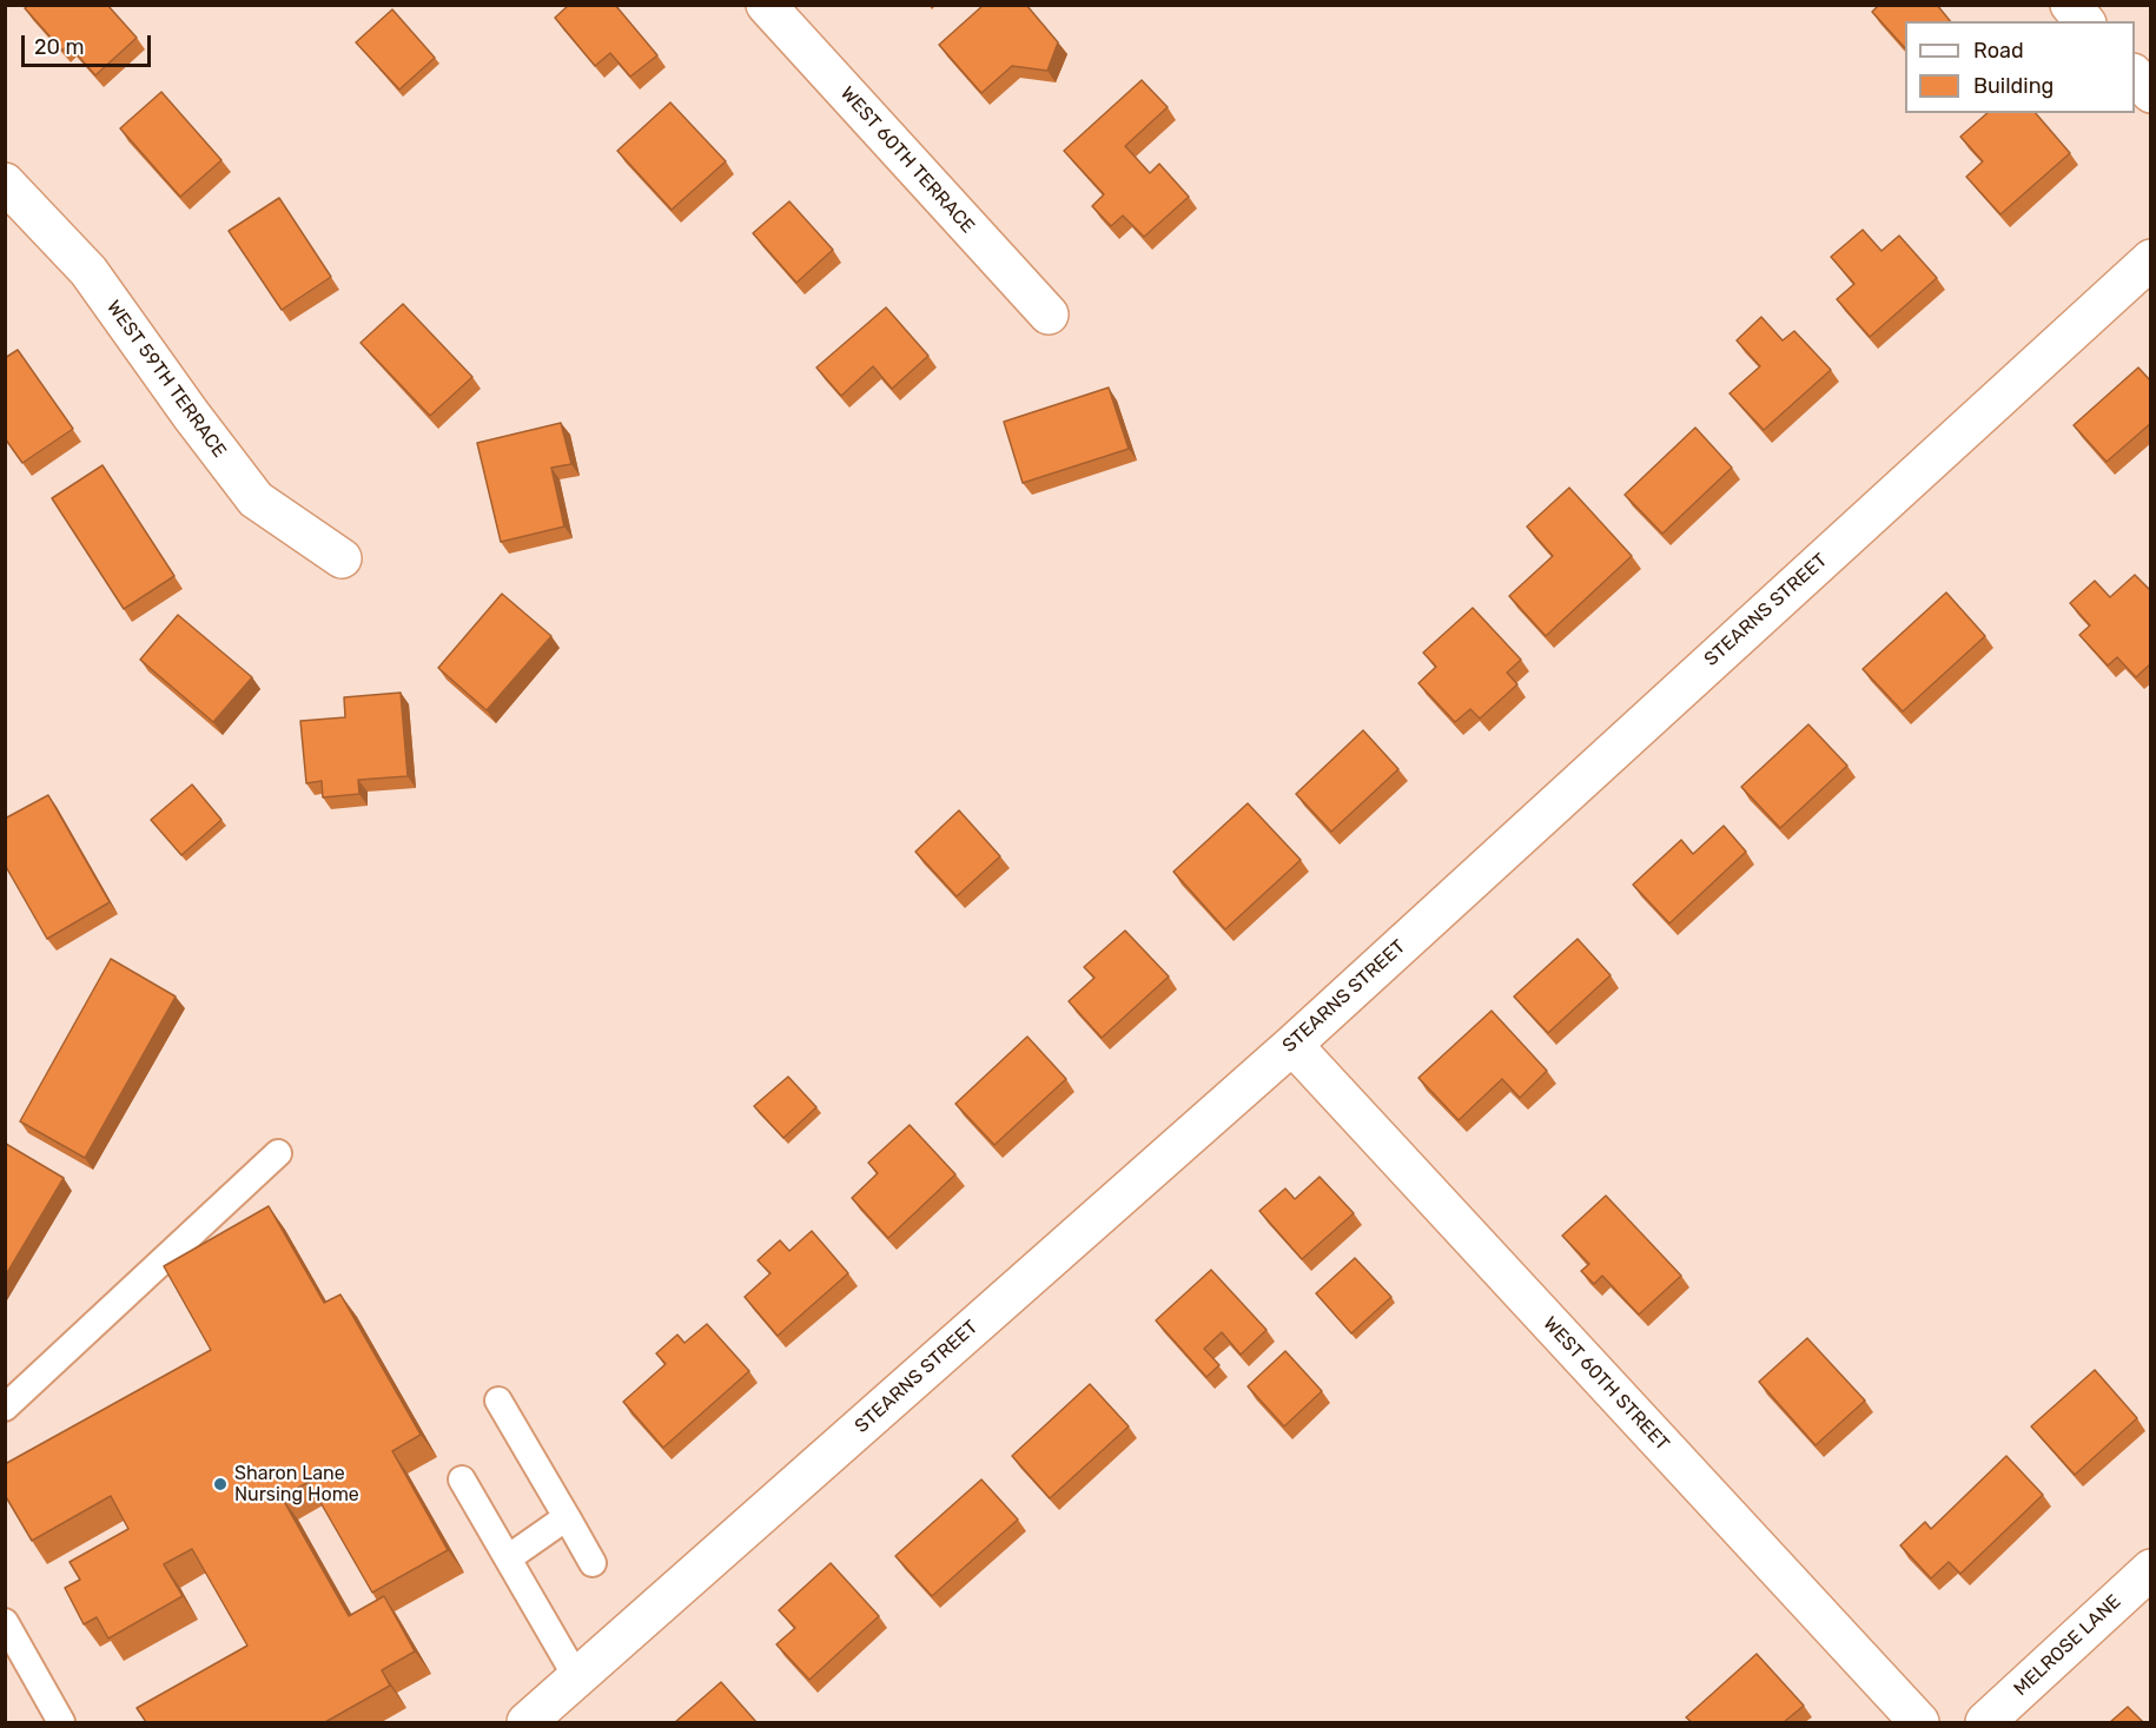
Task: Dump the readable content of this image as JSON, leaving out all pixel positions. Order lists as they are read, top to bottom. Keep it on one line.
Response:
{"streets":{"street":["WEST 60TH TERRACE","WEST 59TH TERRACE","STEARNS STREET","WEST 60TH STREET","MELROSE LANE"]},"crossings":[["STEARNS STREET","WEST 60TH STREET"]],"places":["Sharon Lane Nursing Home"],"legend":["Road","Building"],"scale_bar":"20 m"}
